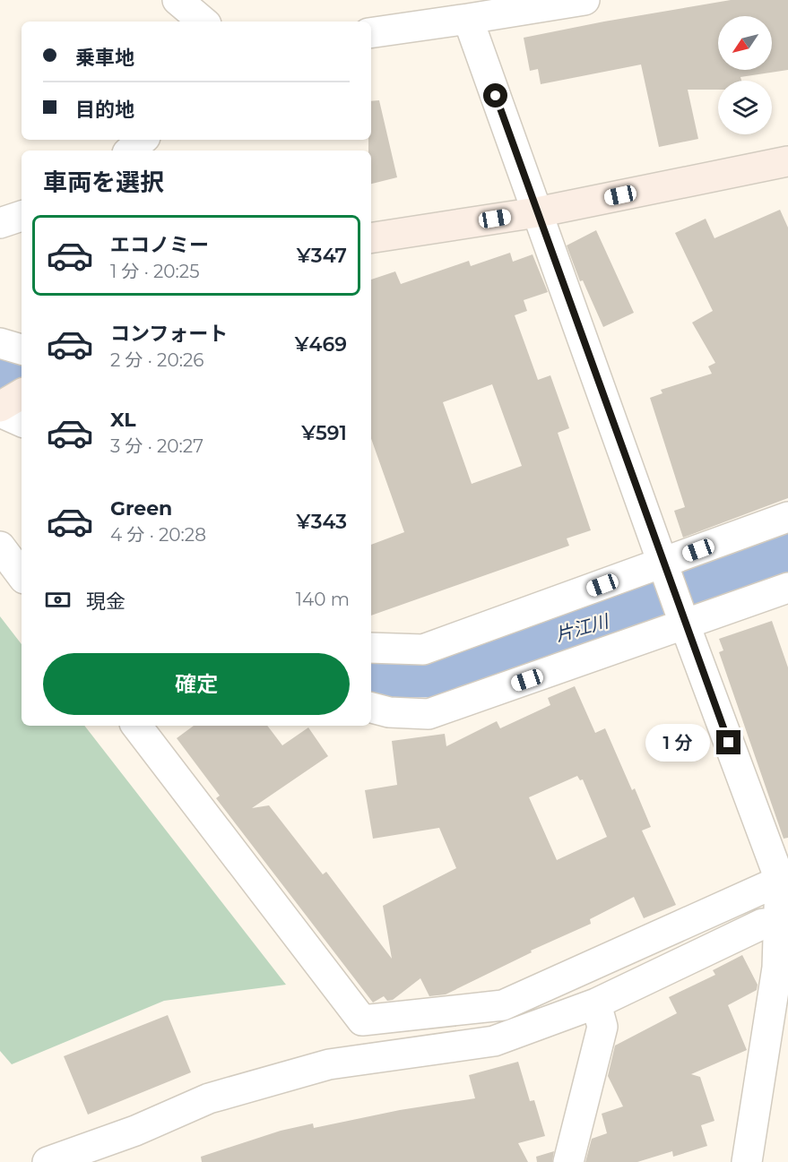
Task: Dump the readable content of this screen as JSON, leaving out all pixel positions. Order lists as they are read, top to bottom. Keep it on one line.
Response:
{"water":["片江川"],"north":"bottom left","page":{"banner":["乗車地","目的地"],"heading":"車両を選択","list":[{"name":"エコノミー","note":"1 分 · 20:25","value":"¥347"},{"name":"コンフォート","note":"2 分 · 20:26","value":"¥469"},{"name":"XL","note":"3 分 · 20:27","value":"¥591"},{"name":"Green","note":"4 分 · 20:28","value":"¥343"}],"pay":["現金","140 m"],"buttons":"確定","bubble":"1 分"}}
